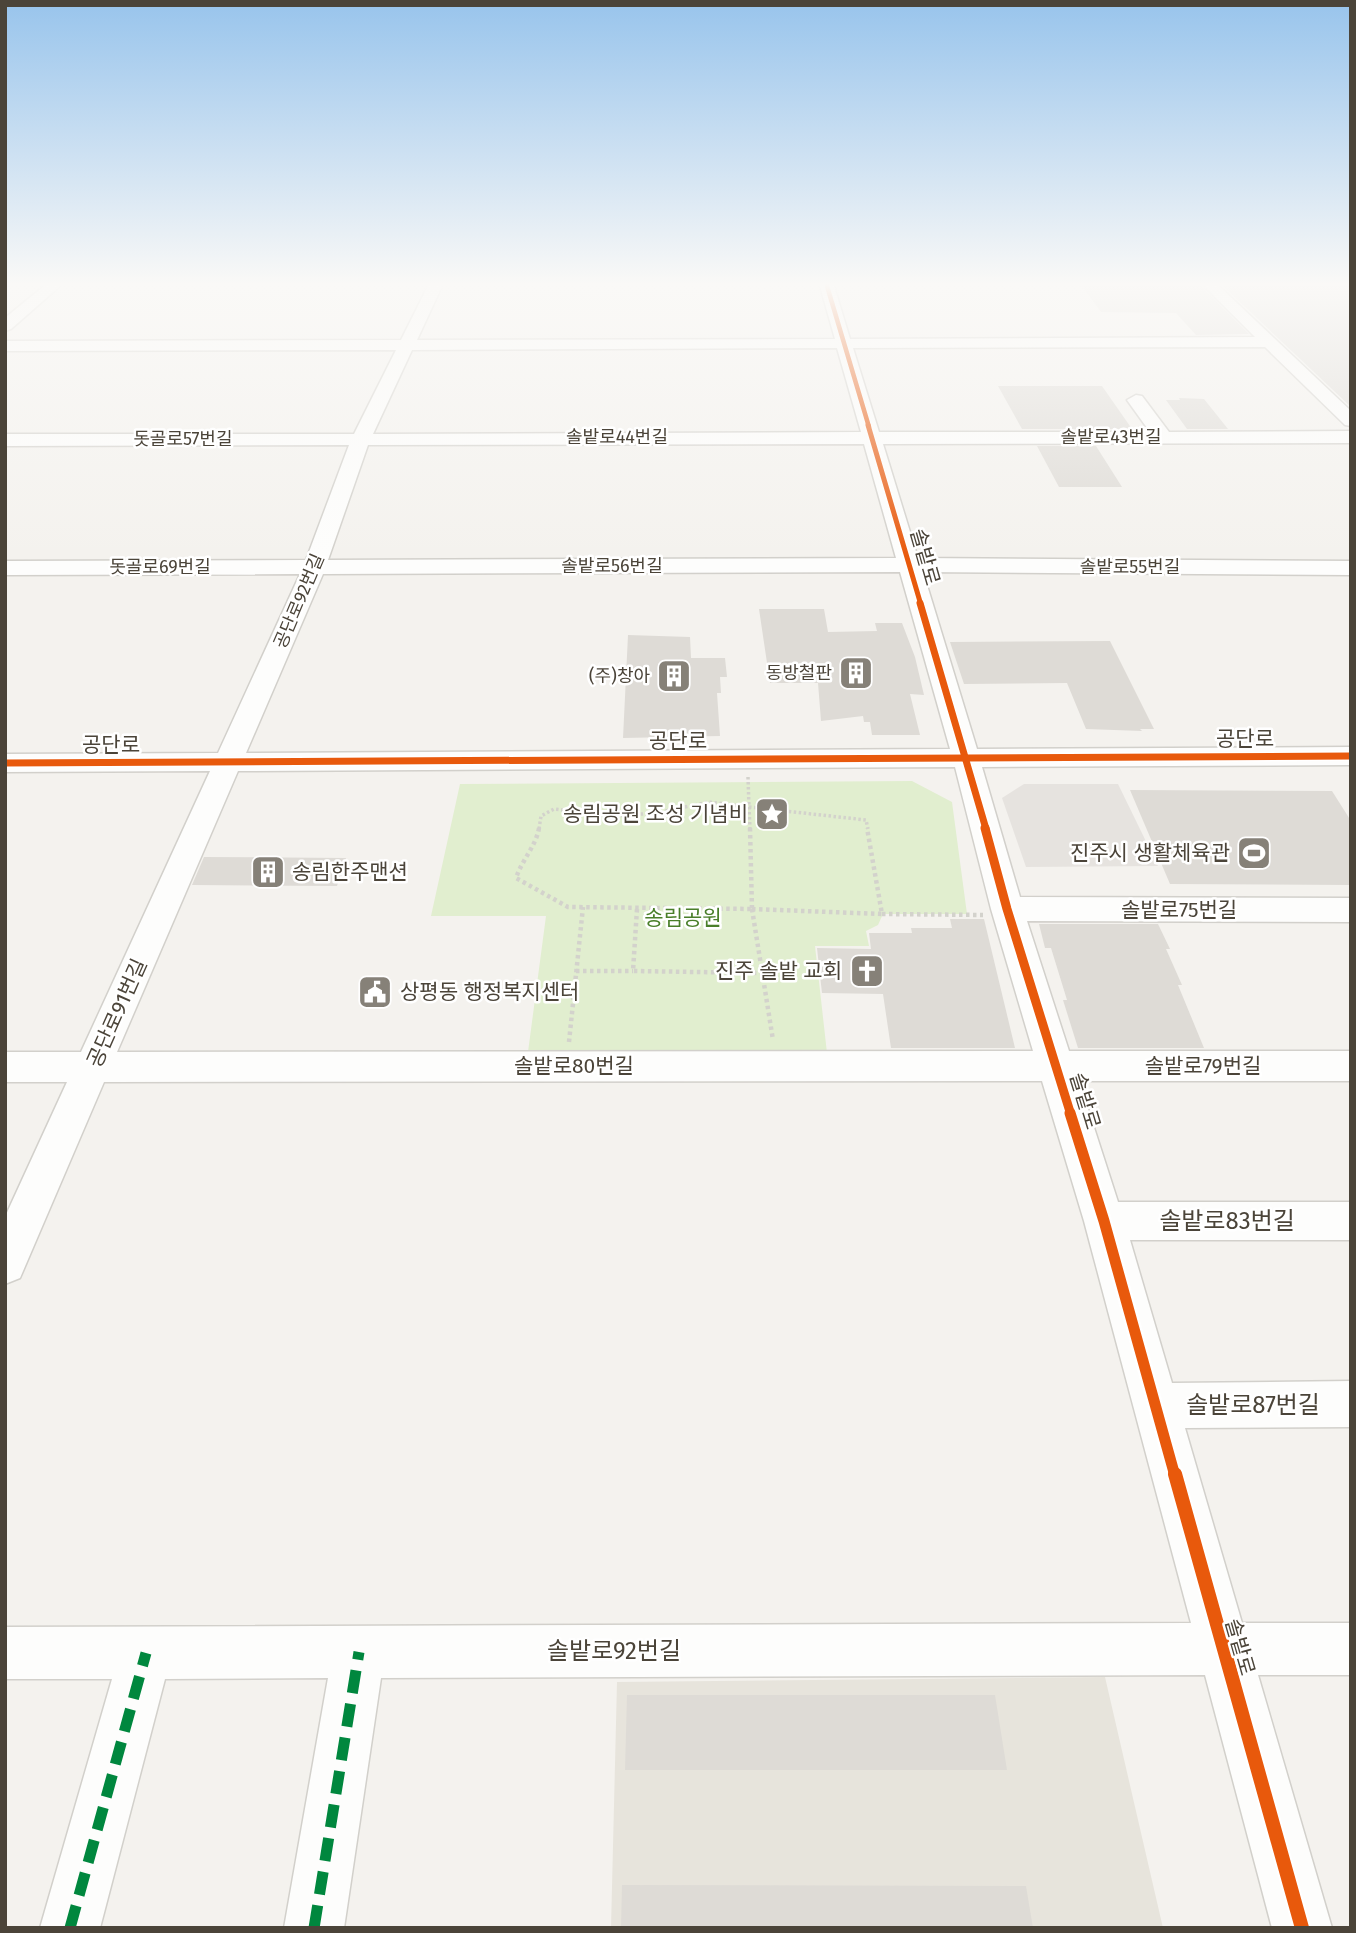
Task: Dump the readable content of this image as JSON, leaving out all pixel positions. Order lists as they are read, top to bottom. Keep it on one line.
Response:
{"streets":{"street":["솔밭로44번길","솔밭로43번길","돗골로57번길","솔밭로","솔밭로56번길","돗골로69번길","솔밭로55번길","공단로92번길","공단로","솔밭로75번길","공단로91번길","솔밭로80번길","솔밭로79번길","솔밭로83번길","솔밭로87번길","솔밭로92번길"]},"crossings":[["솔밭로44번길","솔밭로43번길"],["솔밭로44번길","돗골로57번길"],["솔밭로44번길","솔밭로"],["솔밭로44번길","공단로92번길"],["솔밭로43번길","솔밭로"],["돗골로57번길","공단로92번길"],["솔밭로","솔밭로56번길"],["솔밭로","솔밭로55번길"],["솔밭로","공단로"],["솔밭로","솔밭로75번길"],["솔밭로","솔밭로80번길"],["솔밭로","솔밭로79번길"],["솔밭로","솔밭로83번길"],["솔밭로","솔밭로87번길"],["솔밭로","솔밭로92번길"],["솔밭로56번길","돗골로69번길"],["솔밭로56번길","솔밭로55번길"],["솔밭로56번길","공단로92번길"],["돗골로69번길","공단로92번길"],["공단로92번길","공단로"],["공단로92번길","공단로91번길"],["공단로","공단로91번길"],["공단로91번길","솔밭로80번길"],["솔밭로80번길","솔밭로79번길"]],"parks":["송림공원"],"places":{"building":["동방철판","(주)창아","송림한주맨션"],"place":["송림공원 조성 기념비"],"sports":["진주시 생활체육관"],"church":["진주 솔밭 교회"],"public building":["상평동 행정복지센터"]}}
